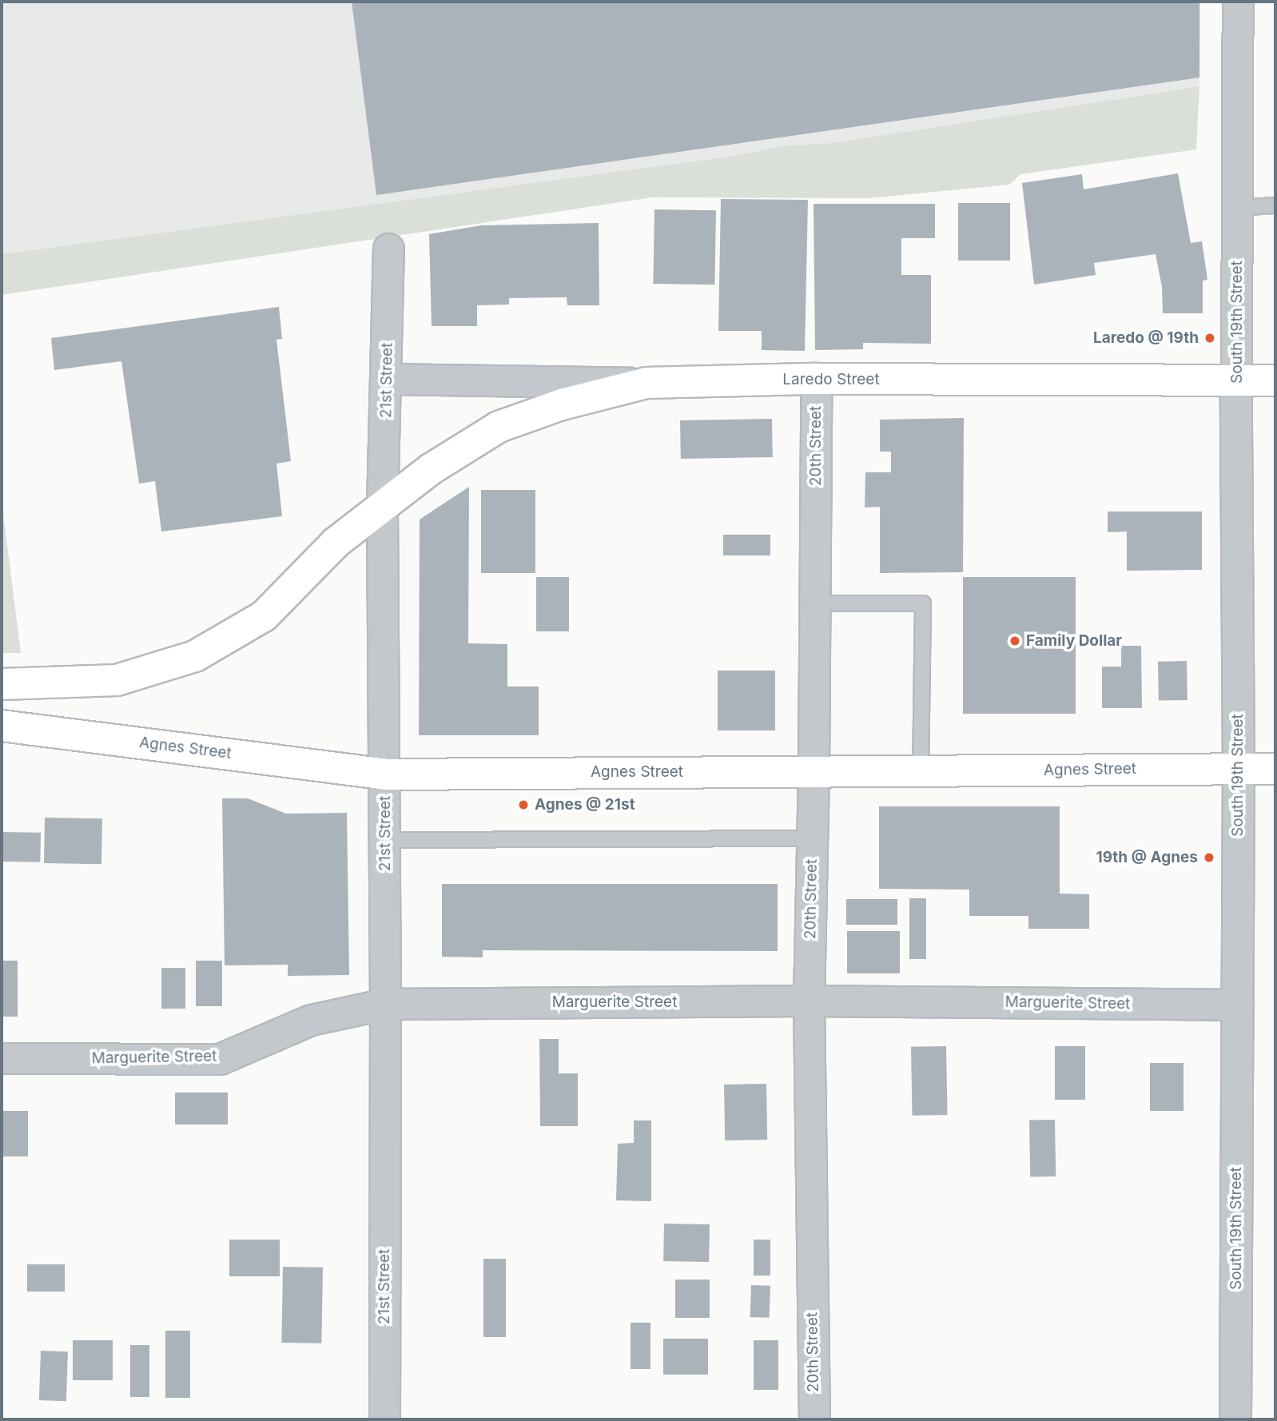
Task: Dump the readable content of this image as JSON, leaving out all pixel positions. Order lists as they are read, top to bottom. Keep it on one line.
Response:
{"streets":{"main road":["Laredo Street","Agnes Street"],"street":["South 19th Street","21st Street","20th Street","Marguerite Street"]},"crossings":[["South 19th Street","Laredo Street"],["South 19th Street","Agnes Street"],["South 19th Street","Marguerite Street"],["Laredo Street","21st Street"],["Laredo Street","20th Street"],["21st Street","Agnes Street"],["21st Street","Marguerite Street"],["20th Street","Agnes Street"],["20th Street","Marguerite Street"]],"places":["Laredo @ 19th","Family Dollar","Agnes @ 21st","19th @ Agnes"]}
